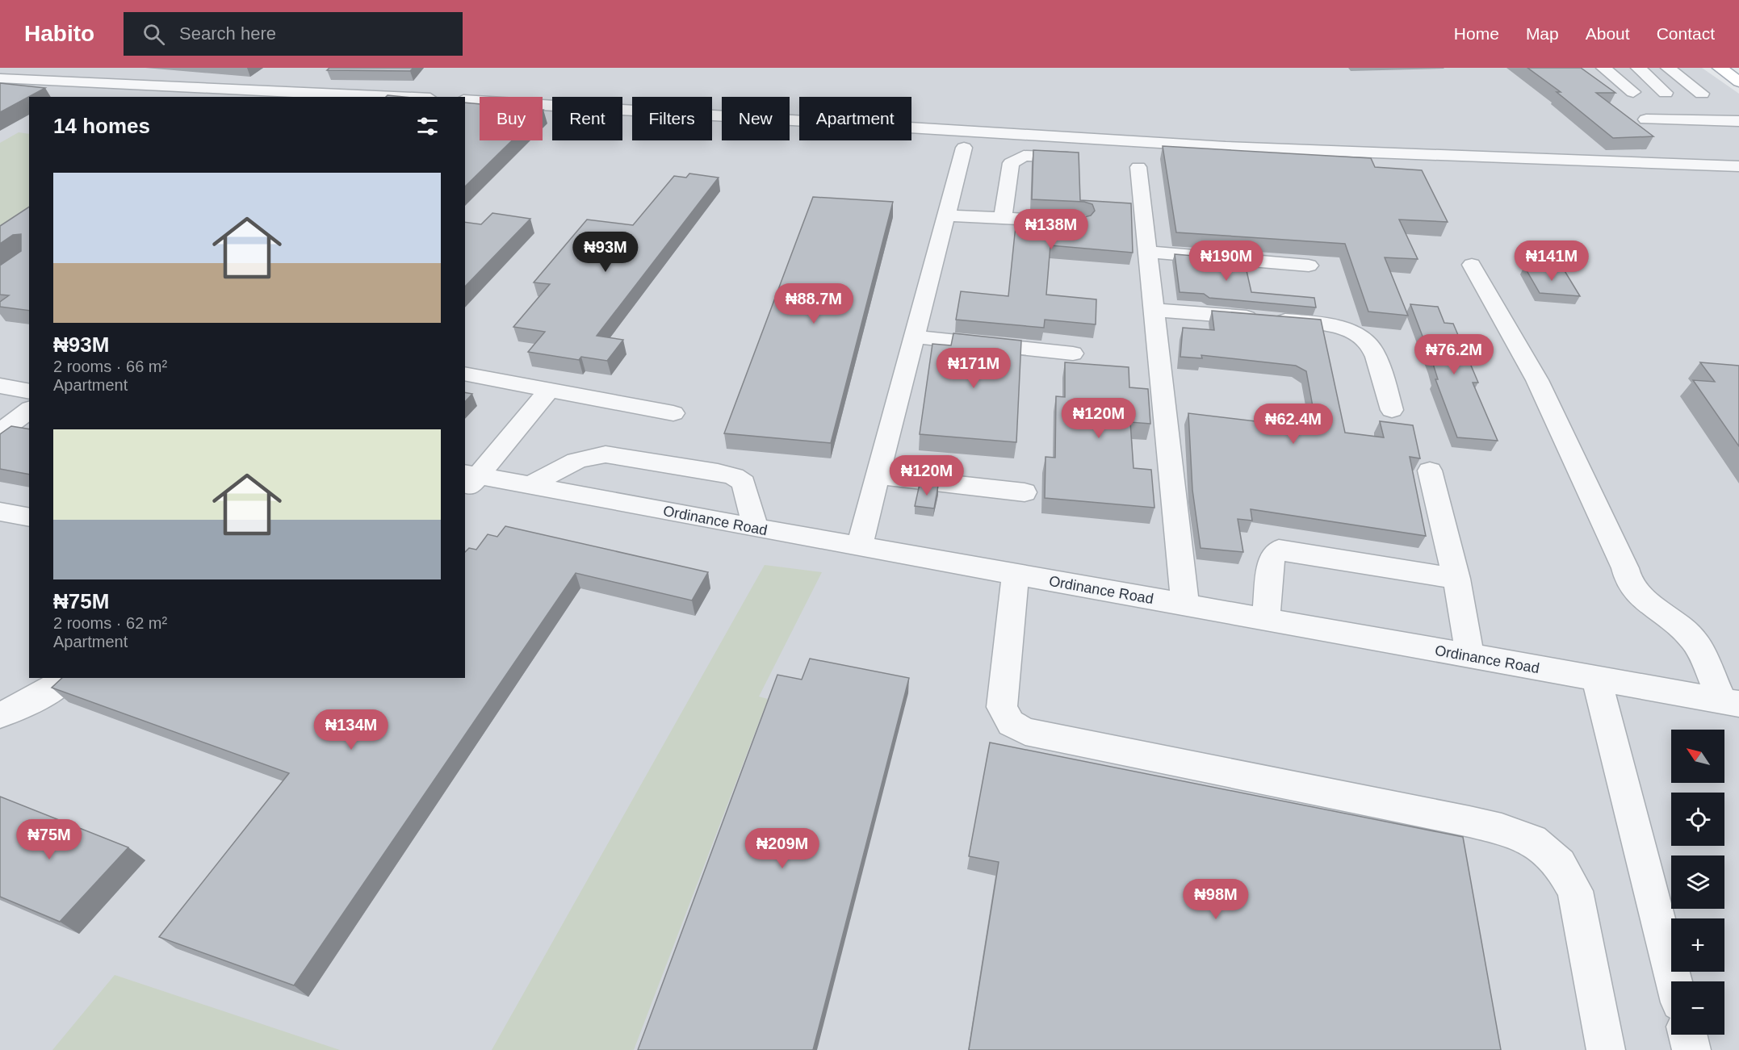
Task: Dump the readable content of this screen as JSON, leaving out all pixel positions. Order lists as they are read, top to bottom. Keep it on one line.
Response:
{"streets":{"street":["Ordinance Road"]},"north":"top left","page":{"header":"Habito","search":"Search here","nav":["Home","Map","About","Contact"],"chip":["Buy","Rent","Filters","New","Apartment"],"heading":"14 homes","list":[{"name":"₦93M","note":"2 rooms · 66 m² · Apartment"},{"name":"₦75M","note":"2 rooms · 62 m² · Apartment"}],"price":["₦138M","₦93M","₦190M","₦141M","₦88.7M","₦76.2M","₦171M","₦120M","₦62.4M","₦120M","₦134M","₦75M","₦209M","₦98M"],"map_buttons":["+","−"]}}
